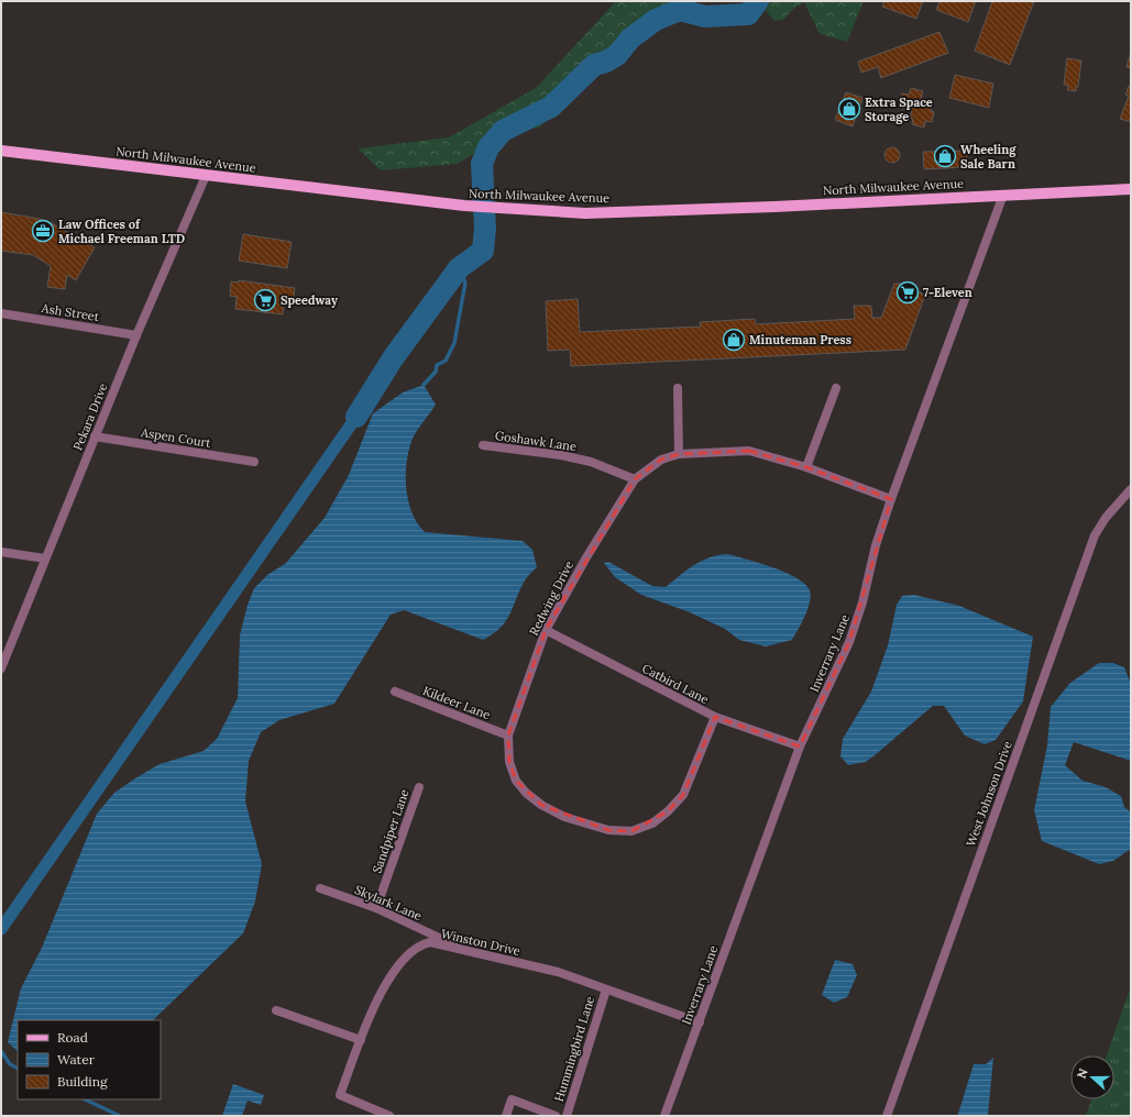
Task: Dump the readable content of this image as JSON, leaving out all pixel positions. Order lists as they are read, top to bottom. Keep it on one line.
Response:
{"streets":{"main road":["North Milwaukee Avenue"],"street":["Ash Street","Pekara Drive","Aspen Court","Goshawk Lane","Redwing Drive","Inverrary Lane","Catbird Lane","Kildeer Lane","West Johnson Drive","Sandpiper Lane","Skylark Lane","Winston Drive","Hummingbird Lane"]},"crossings":[["North Milwaukee Avenue","Pekara Drive"],["North Milwaukee Avenue","Inverrary Lane"],["Ash Street","Pekara Drive"],["Pekara Drive","Aspen Court"],["Goshawk Lane","Redwing Drive"],["Redwing Drive","Inverrary Lane"],["Redwing Drive","Catbird Lane"],["Redwing Drive","Kildeer Lane"],["Inverrary Lane","Catbird Lane"],["Inverrary Lane","Winston Drive"],["Sandpiper Lane","Skylark Lane"],["Skylark Lane","Winston Drive"],["Winston Drive","Hummingbird Lane"]],"places":{"shop":["Extra Space Storage","Wheeling Sale Barn","Minuteman Press"],"office":["Law Offices of Michael Freeman LTD"],"supermarket":["7-Eleven","Speedway"]},"legend":["Road","Water","Building"],"north":"left"}
